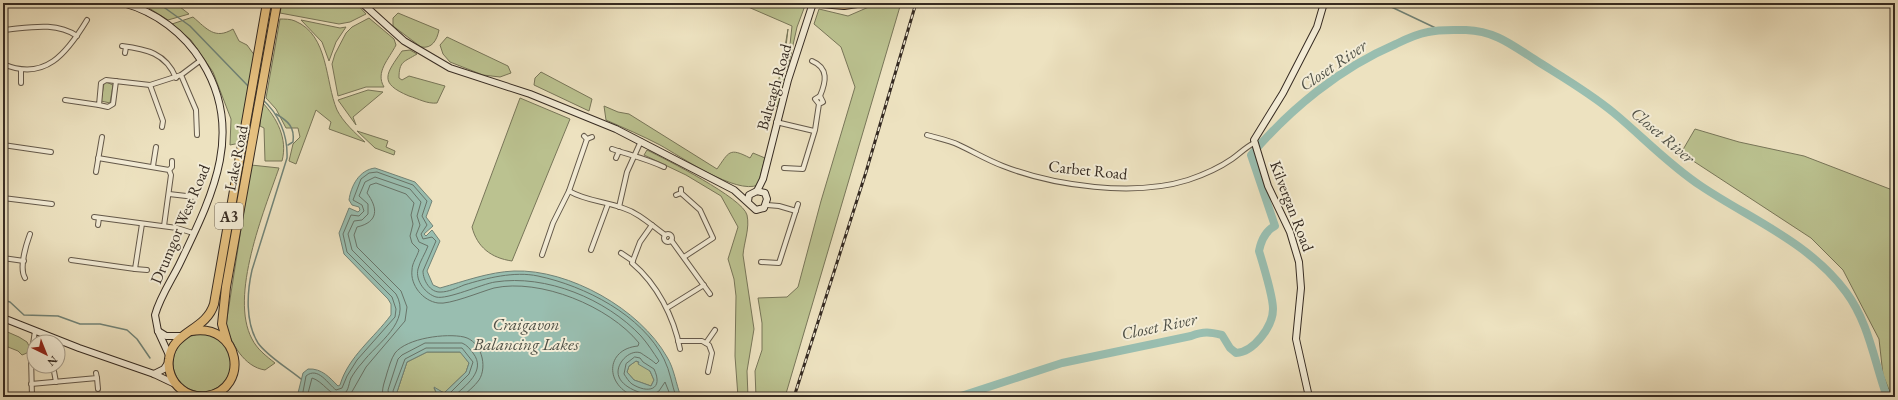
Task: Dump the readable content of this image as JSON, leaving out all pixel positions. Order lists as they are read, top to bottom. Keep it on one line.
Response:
{"streets":{"highway":["Lake Road","A3"],"street":["Balteagh Road","Carbet Road","Kilvergan Road","Drumgor West Road"]},"crossings":[["Lake Road","A3"],["Lake Road","Drumgor West Road"],["Carbet Road","Kilvergan Road"],["A3","Drumgor West Road"]],"water":["Closet River","Craigavon Balancing Lakes"],"north":"bottom right"}
